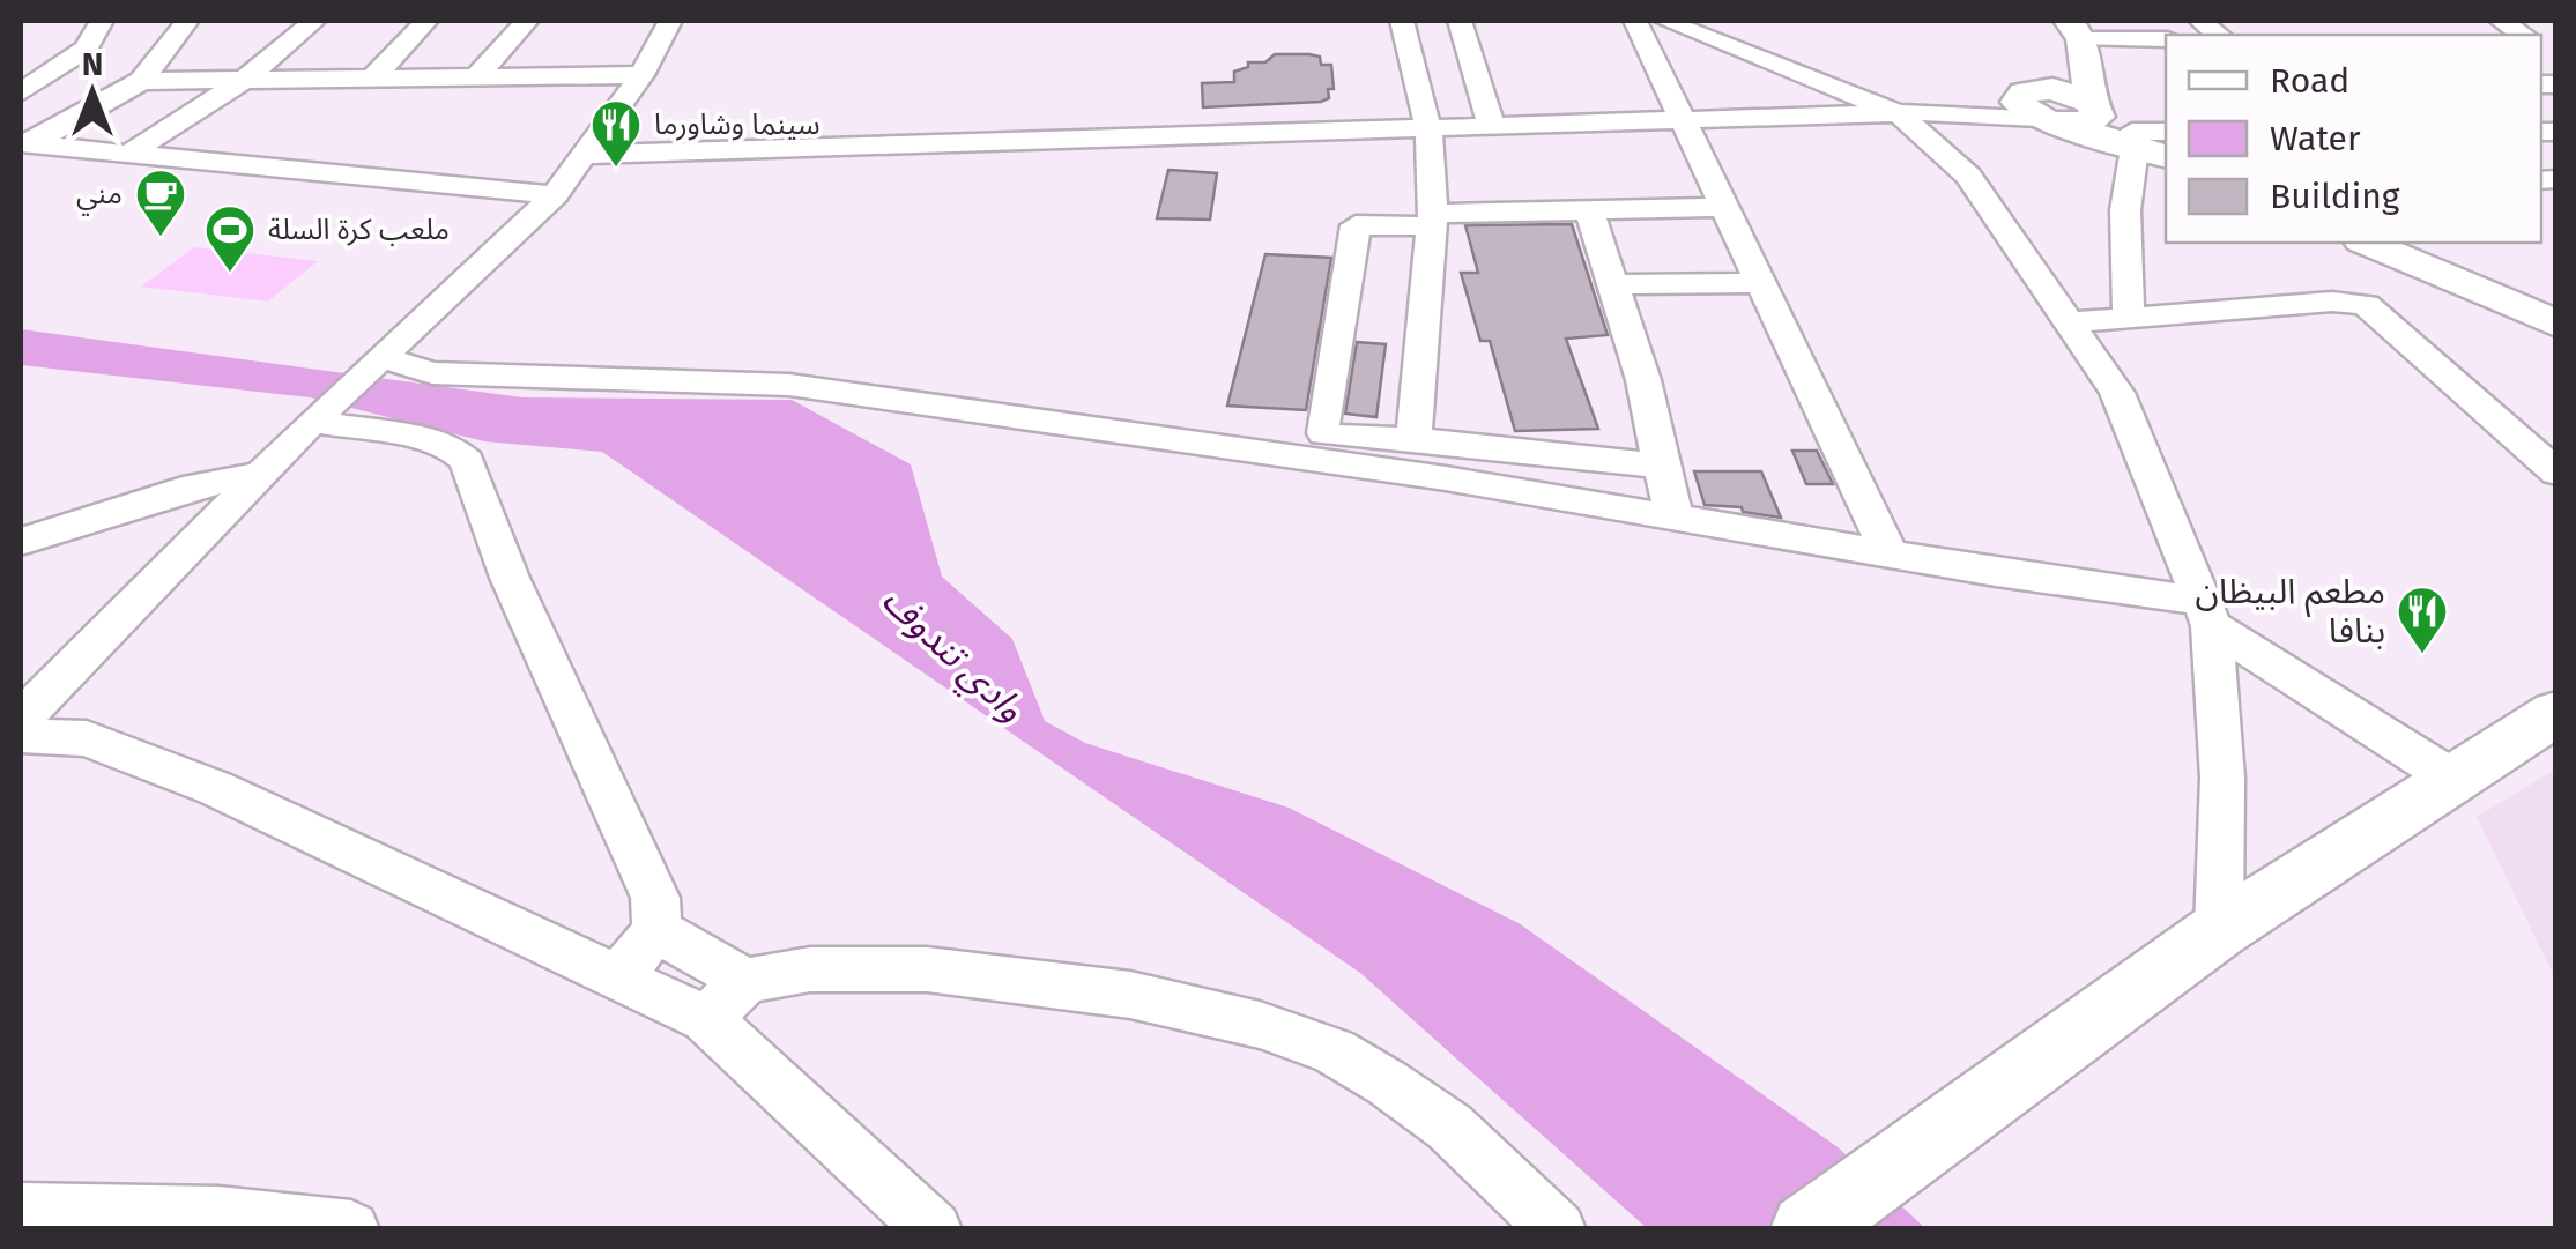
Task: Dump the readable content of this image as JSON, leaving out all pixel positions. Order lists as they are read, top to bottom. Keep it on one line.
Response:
{"water":["وادي تندوف"],"places":{"restaurant":["سينما وشاورما","مطعم البيظان بنافا"],"cafe":["مني"],"sports":["ملعب كرة السلة"]},"legend":["Road","Water","Building"],"north":"top"}
